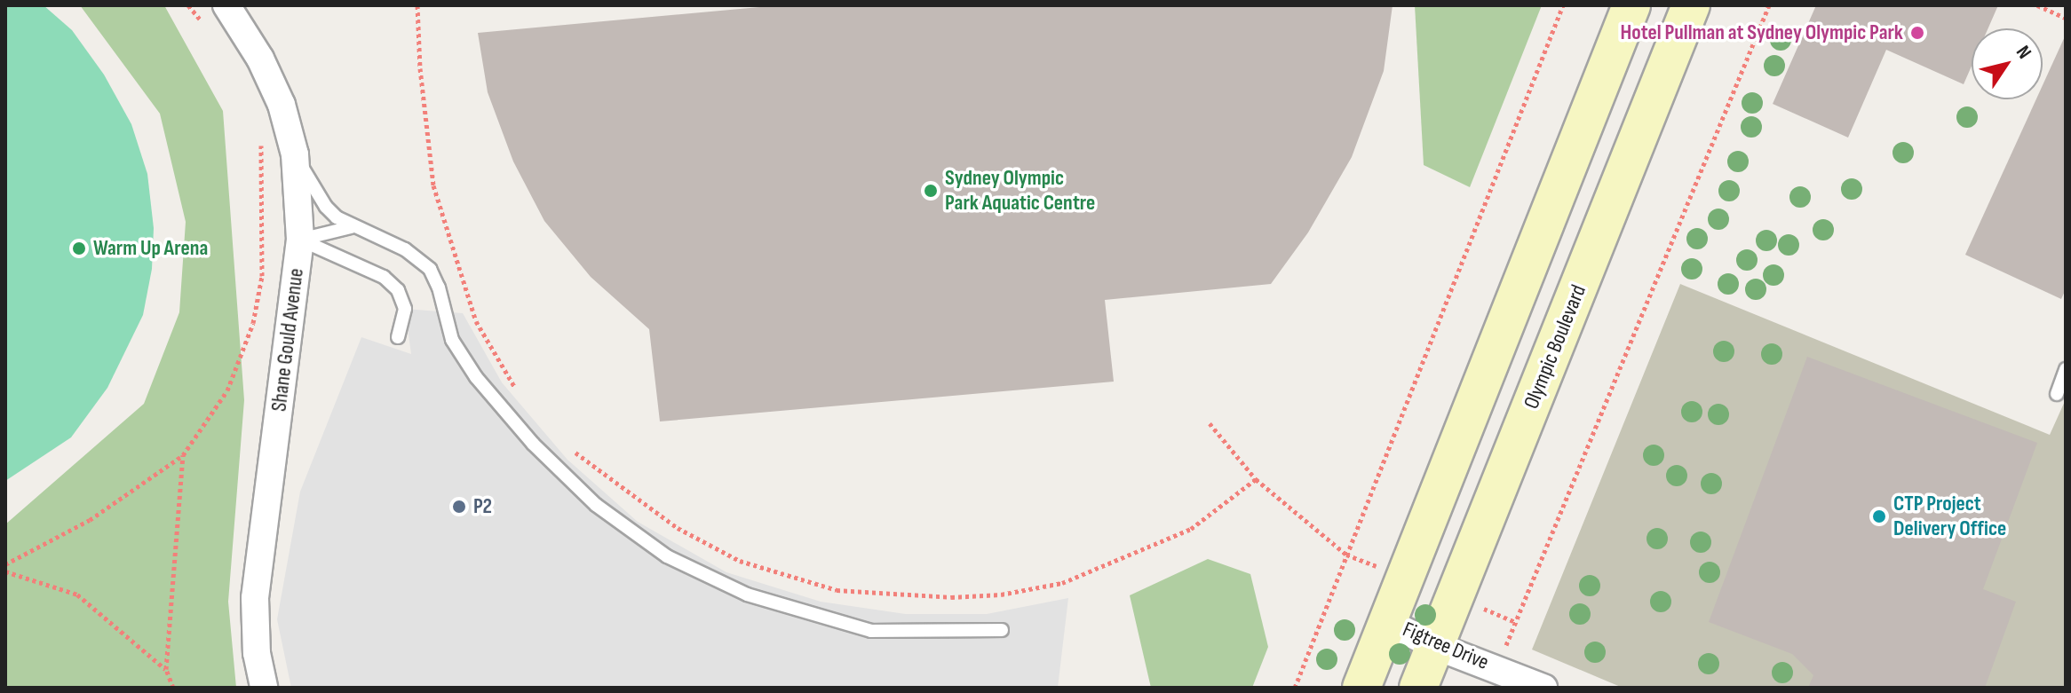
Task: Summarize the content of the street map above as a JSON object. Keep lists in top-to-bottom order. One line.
{"streets":{"street":["Shane Gould Avenue","Olympic Boulevard","Figtree Drive"]},"crossings":[["Olympic Boulevard","Figtree Drive"]],"places":["Hotel Pullman at Sydney Olympic Park","Sydney Olympic Park Aquatic Centre","Warm Up Arena","P2","CTP Project Delivery Office"],"north":"top right"}
